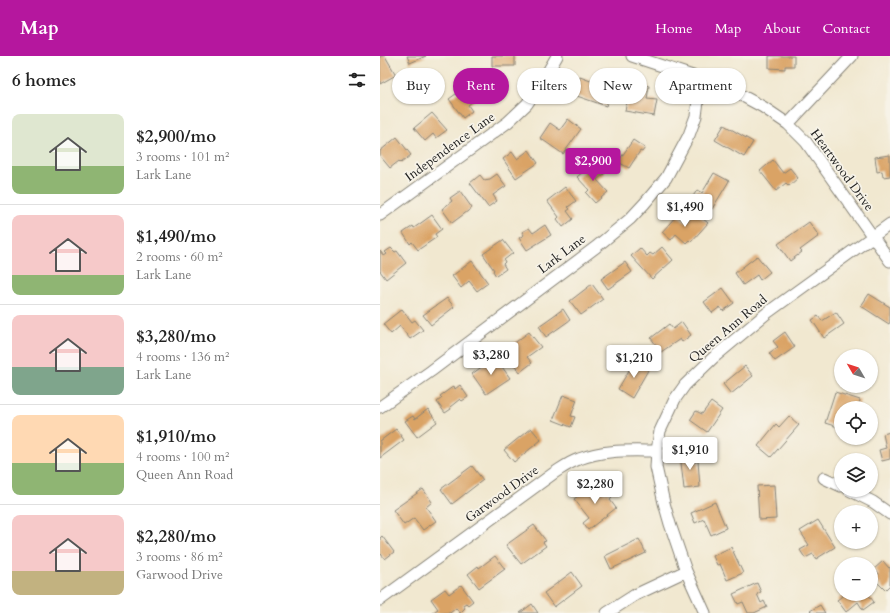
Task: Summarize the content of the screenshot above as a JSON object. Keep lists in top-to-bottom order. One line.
{"streets":{"street":["Independence Lane","Heartwood Drive","Lark Lane","Queen Ann Road","Garwood Drive"]},"crossings":[["Heartwood Drive","Queen Ann Road"],["Queen Ann Road","Garwood Drive"]],"north":"top left","page":{"header":"Map","nav":["Home","Map","About","Contact"],"heading":"6 homes","chip":["Buy","Rent","Filters","New","Apartment"],"list":[{"name":"$2,900/mo","note":"3 rooms · 101 m² · Lark Lane"},{"name":"$1,490/mo","note":"2 rooms · 60 m² · Lark Lane"},{"name":"$3,280/mo","note":"4 rooms · 136 m² · Lark Lane"},{"name":"$1,910/mo","note":"4 rooms · 100 m² · Queen Ann Road"},{"name":"$2,280/mo","note":"3 rooms · 86 m² · Garwood Drive"}],"price":["$2,900","$1,490","$3,280","$1,210","$1,910","$2,280"],"map_buttons":["+","−"]}}
